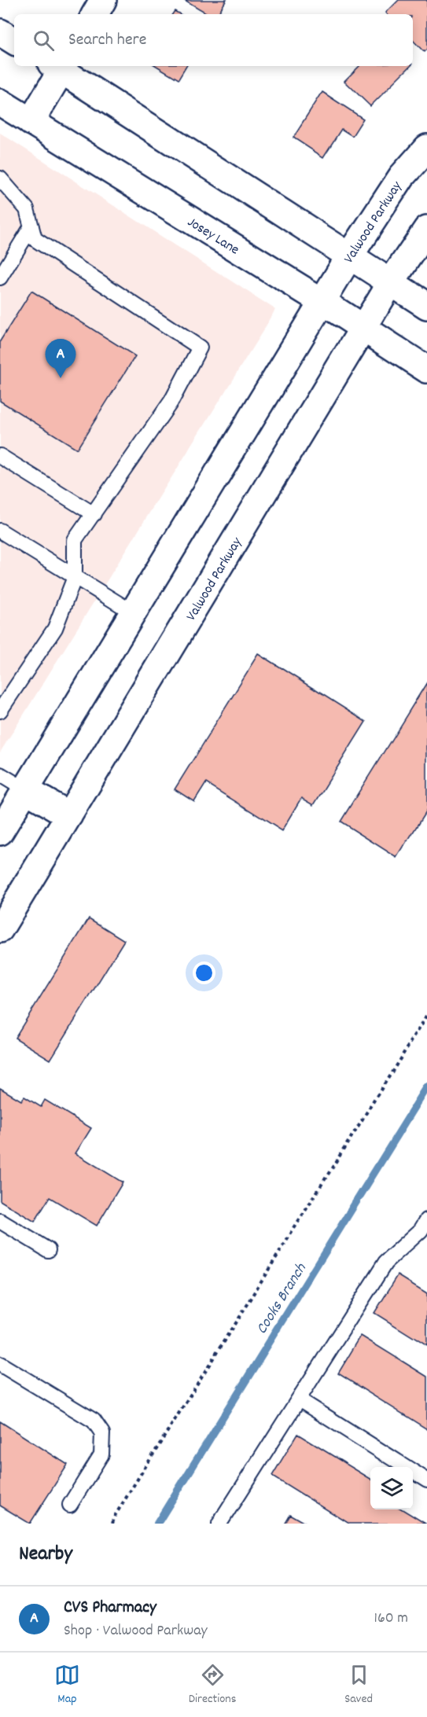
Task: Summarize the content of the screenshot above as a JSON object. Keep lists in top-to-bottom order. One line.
{"streets":{"main road":["Valwood Parkway","Josey Lane"]},"crossings":[["Valwood Parkway","Josey Lane"]],"water":["Cooks Branch"],"page":{"search":"Search here","pins":"A","heading":"Nearby","list":[{"mark":"A","name":"CVS Pharmacy","note":"Shop · Valwood Parkway","value":"160 m"}],"nav":["Map","Directions","Saved"]}}
